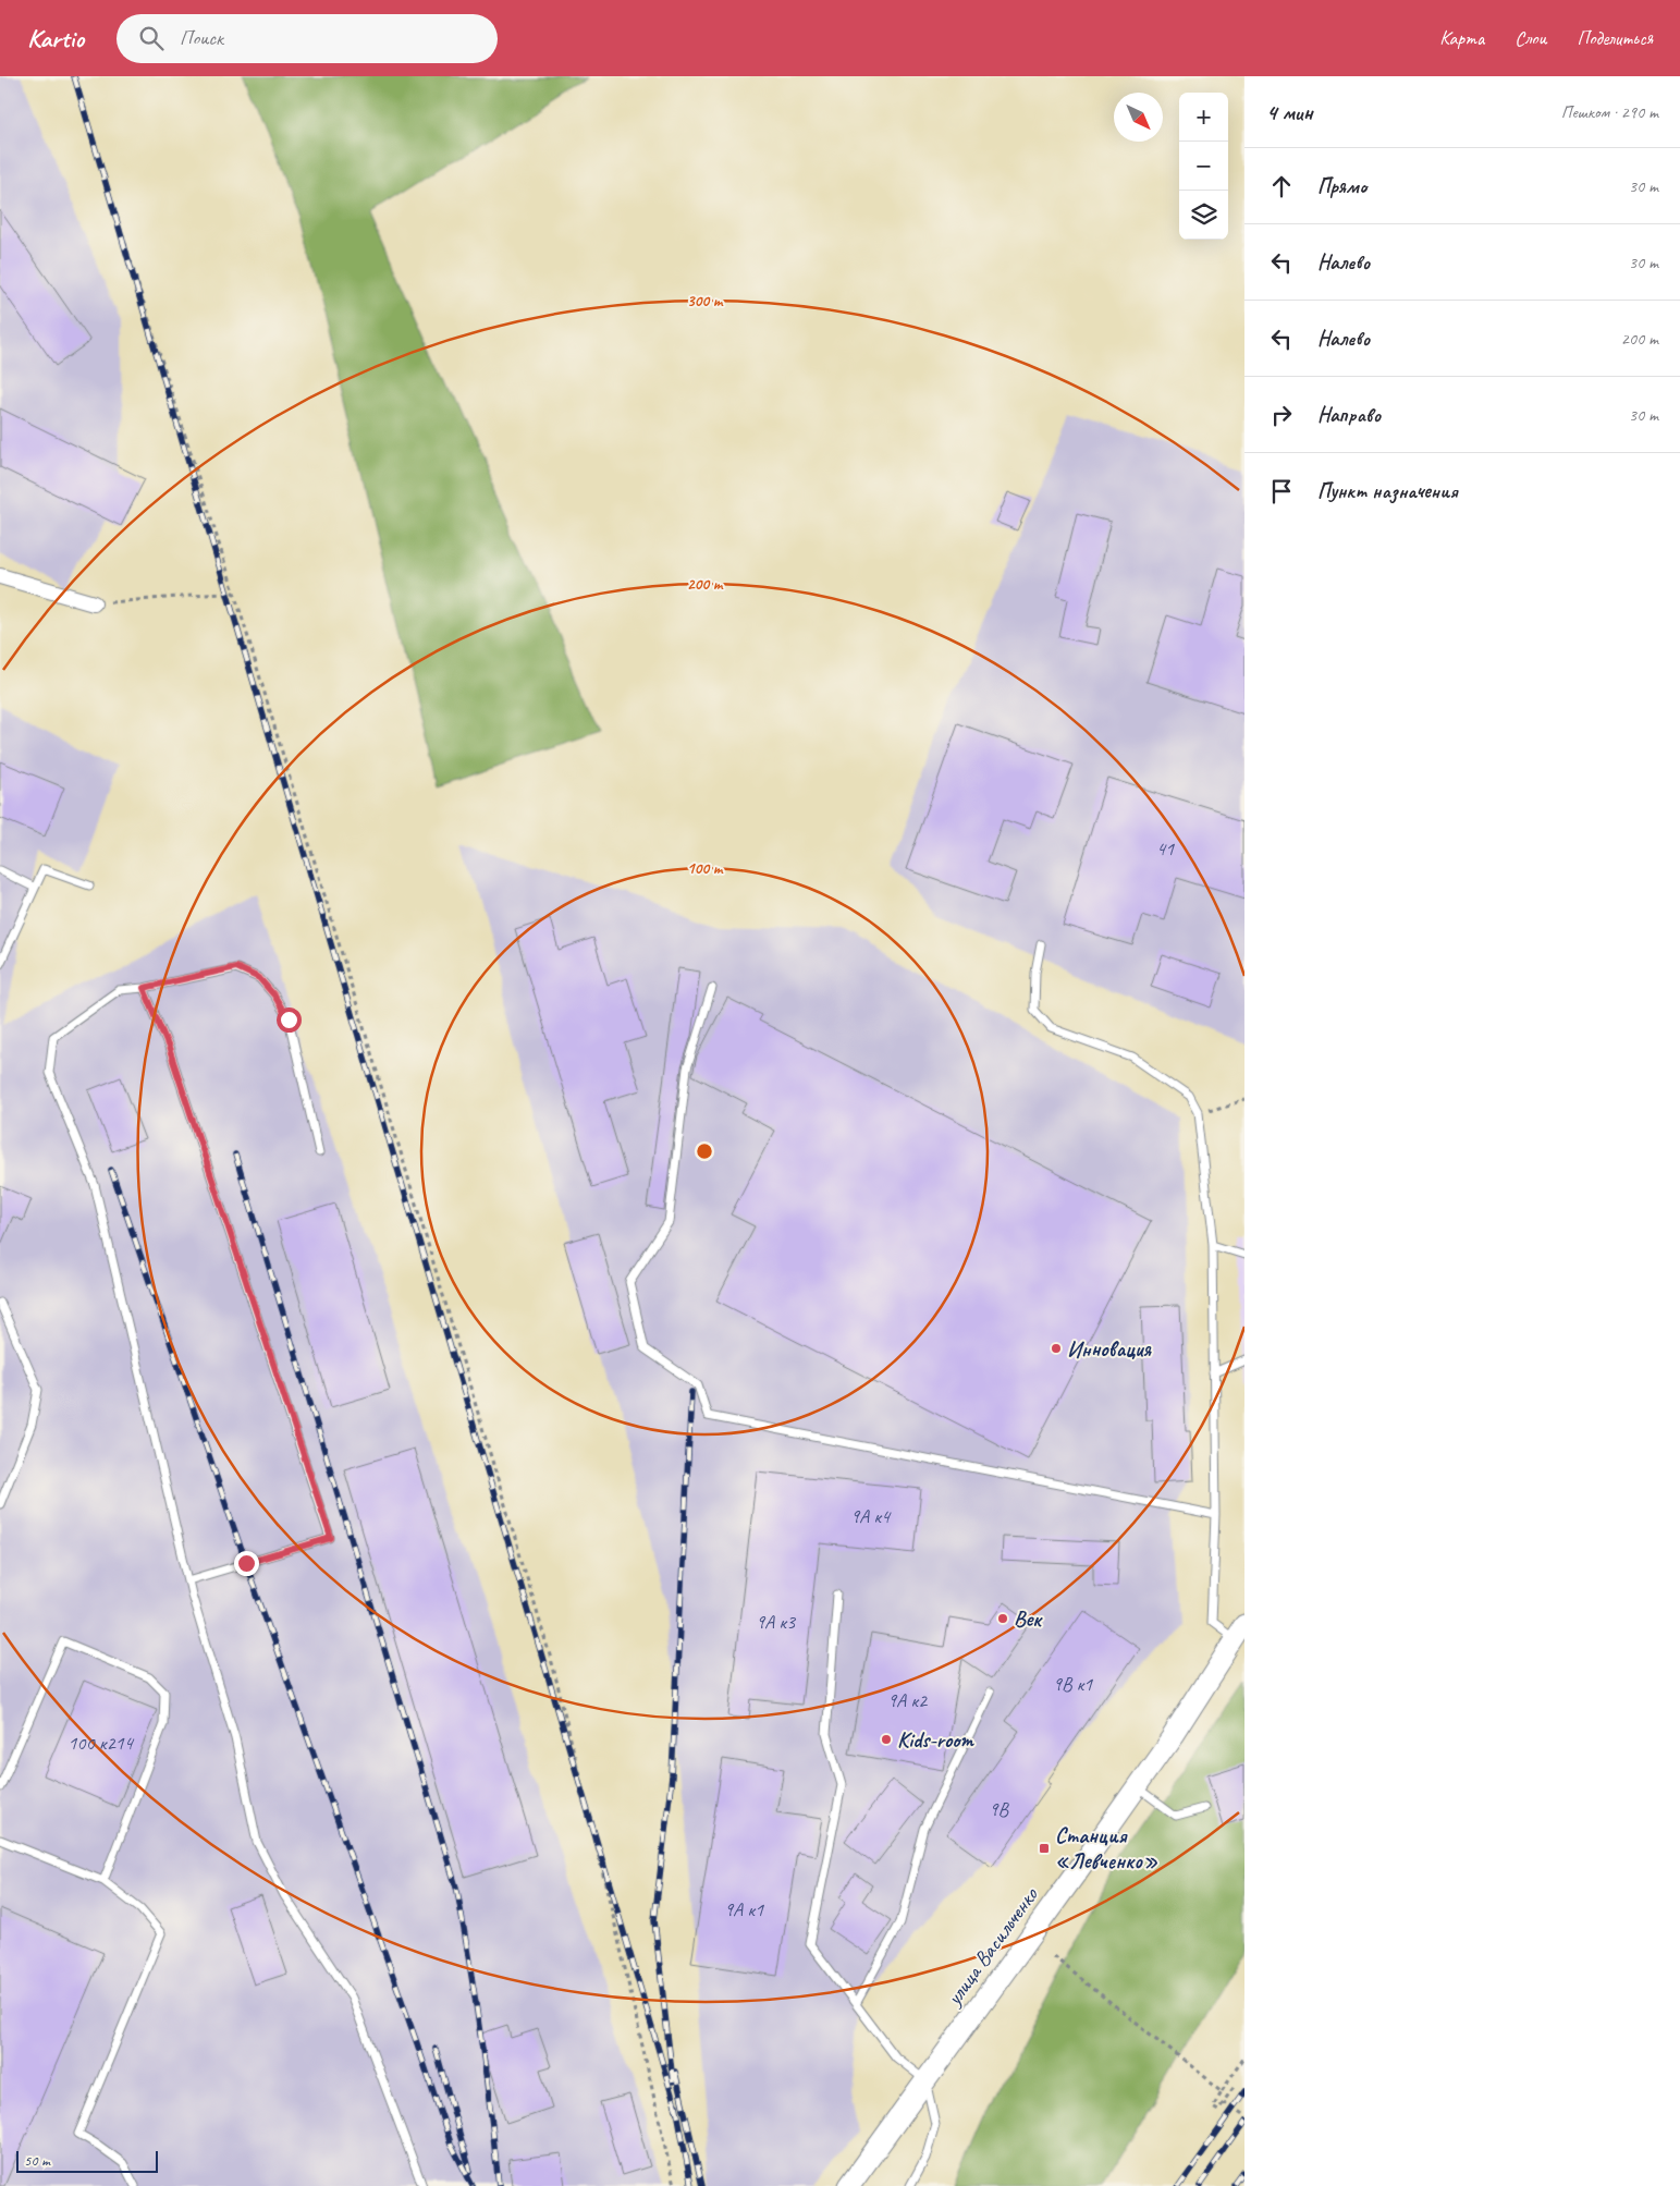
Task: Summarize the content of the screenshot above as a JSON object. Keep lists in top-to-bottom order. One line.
{"streets":{"main road":["улица Васильченко"]},"places":{"other":["Инновация","Век","Kids-room"],"transit":["Станция «Левченко»"]},"house_numbers":["41","9А к4","9А к3","9В к1","9А к2","100 к214","9В","9А к1"],"scale_bar":"50 m","north":"bottom right","page":{"header":"Kartio","search":"Поиск","nav":["Карта","Слои","Поделиться"],"heading":["4 мин","Пешком · 290 m"],"map_buttons":["+","−"],"list":[["Прямо","30 m"],["Налево","30 m"],["Налево","200 m"],["Направо","30 m"],"Пункт назначения"],"scale":"50 m"},"rings":["300 m","200 m","100 m"]}
